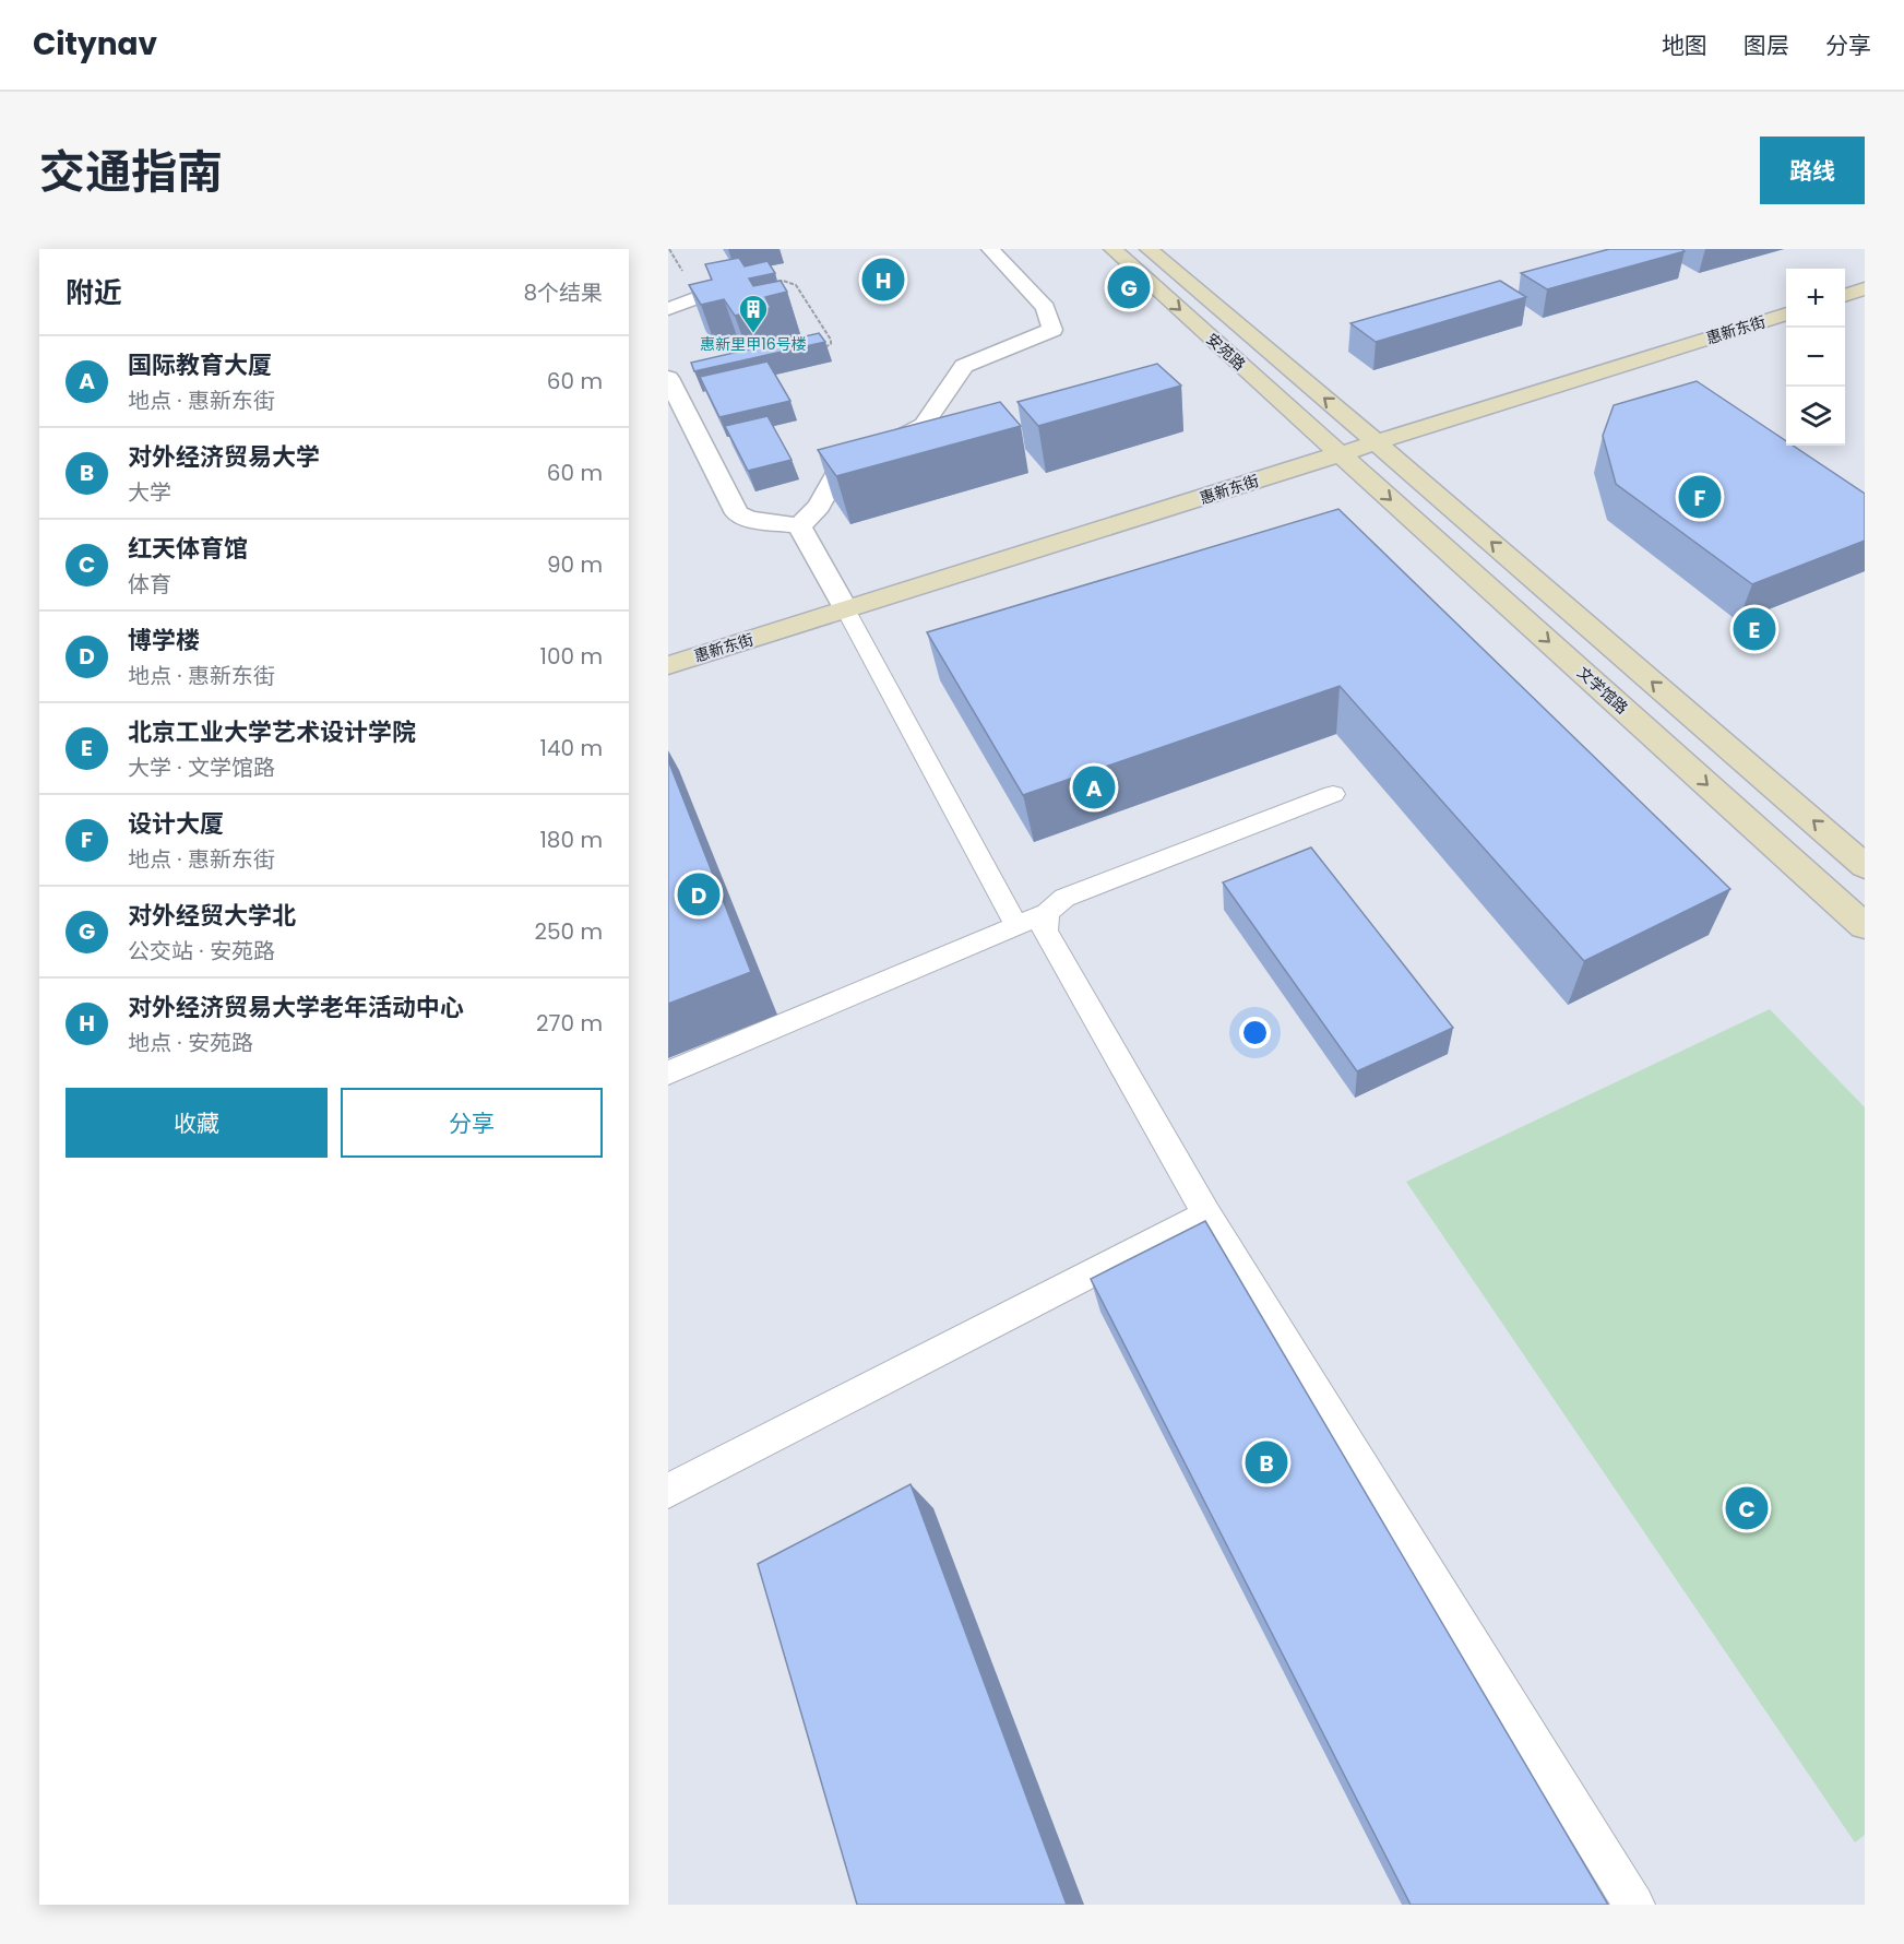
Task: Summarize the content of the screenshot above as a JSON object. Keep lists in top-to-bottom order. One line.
{"streets":{"main road":["惠新东街","安苑路","文学馆路"]},"crossings":[["惠新东街","安苑路"],["惠新东街","文学馆路"],["安苑路","文学馆路"]],"places":{"building":["惠新里甲16号楼"]},"page":{"header":"Citynav","nav":["地图","图层","分享"],"title":"交通指南","buttons":["路线",["收藏","分享"]],"heading":["附近","8个结果"],"pins":["H","G","F","E","A","D","B","C"],"map_buttons":["+","−"],"list":[{"mark":"A","name":"国际教育大厦","note":"地点 · 惠新东街","value":"60 m"},{"mark":"B","name":"对外经济贸易大学","note":"大学","value":"60 m"},{"mark":"C","name":"红天体育馆","note":"体育","value":"90 m"},{"mark":"D","name":"博学楼","note":"地点 · 惠新东街","value":"100 m"},{"mark":"E","name":"北京工业大学艺术设计学院","note":"大学 · 文学馆路","value":"140 m"},{"mark":"F","name":"设计大厦","note":"地点 · 惠新东街","value":"180 m"},{"mark":"G","name":"对外经贸大学北","note":"公交站 · 安苑路","value":"250 m"},{"mark":"H","name":"对外经济贸易大学老年活动中心","note":"地点 · 安苑路","value":"270 m"}]}}
